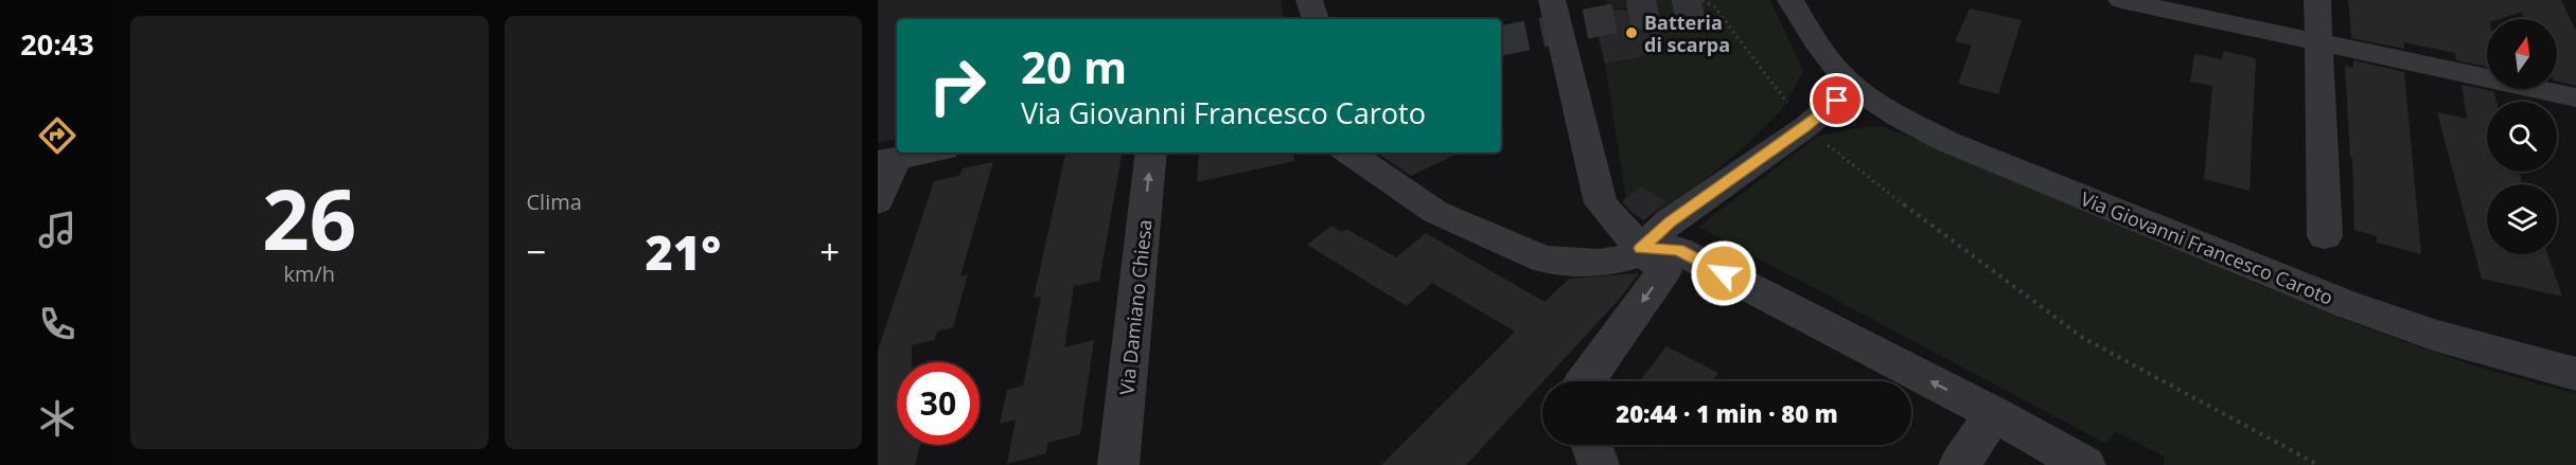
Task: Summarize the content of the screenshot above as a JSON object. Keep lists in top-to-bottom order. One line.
{"streets":{"street":["Via Giovanni Francesco Caroto","Via Damiano Chiesa"]},"one_way":["Via Damiano Chiesa"],"places":["Batteria di scarpa"],"north":"top","page":{"tabs":"20:43","tile":[["26","km/h"],"Clima"],"turn":["20 m","Via Giovanni Francesco Caroto"],"heat":["−","21°","+"],"limit":"30","trip":"20:44 · 1 min · 80 m"}}
